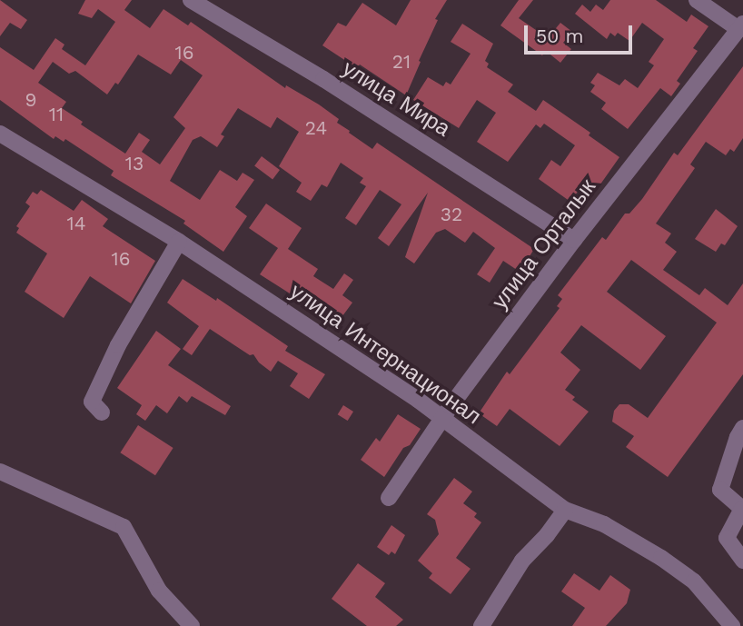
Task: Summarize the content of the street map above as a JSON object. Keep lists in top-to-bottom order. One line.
{"streets":{"street":["улица Мира","улица Орталык","улица Интернационал"]},"crossings":[["улица Мира","улица Орталык"],["улица Орталык","улица Интернационал"]],"house_numbers":["16","21","9","11","24","13","32","14","16"],"scale_bar":"50 m"}
